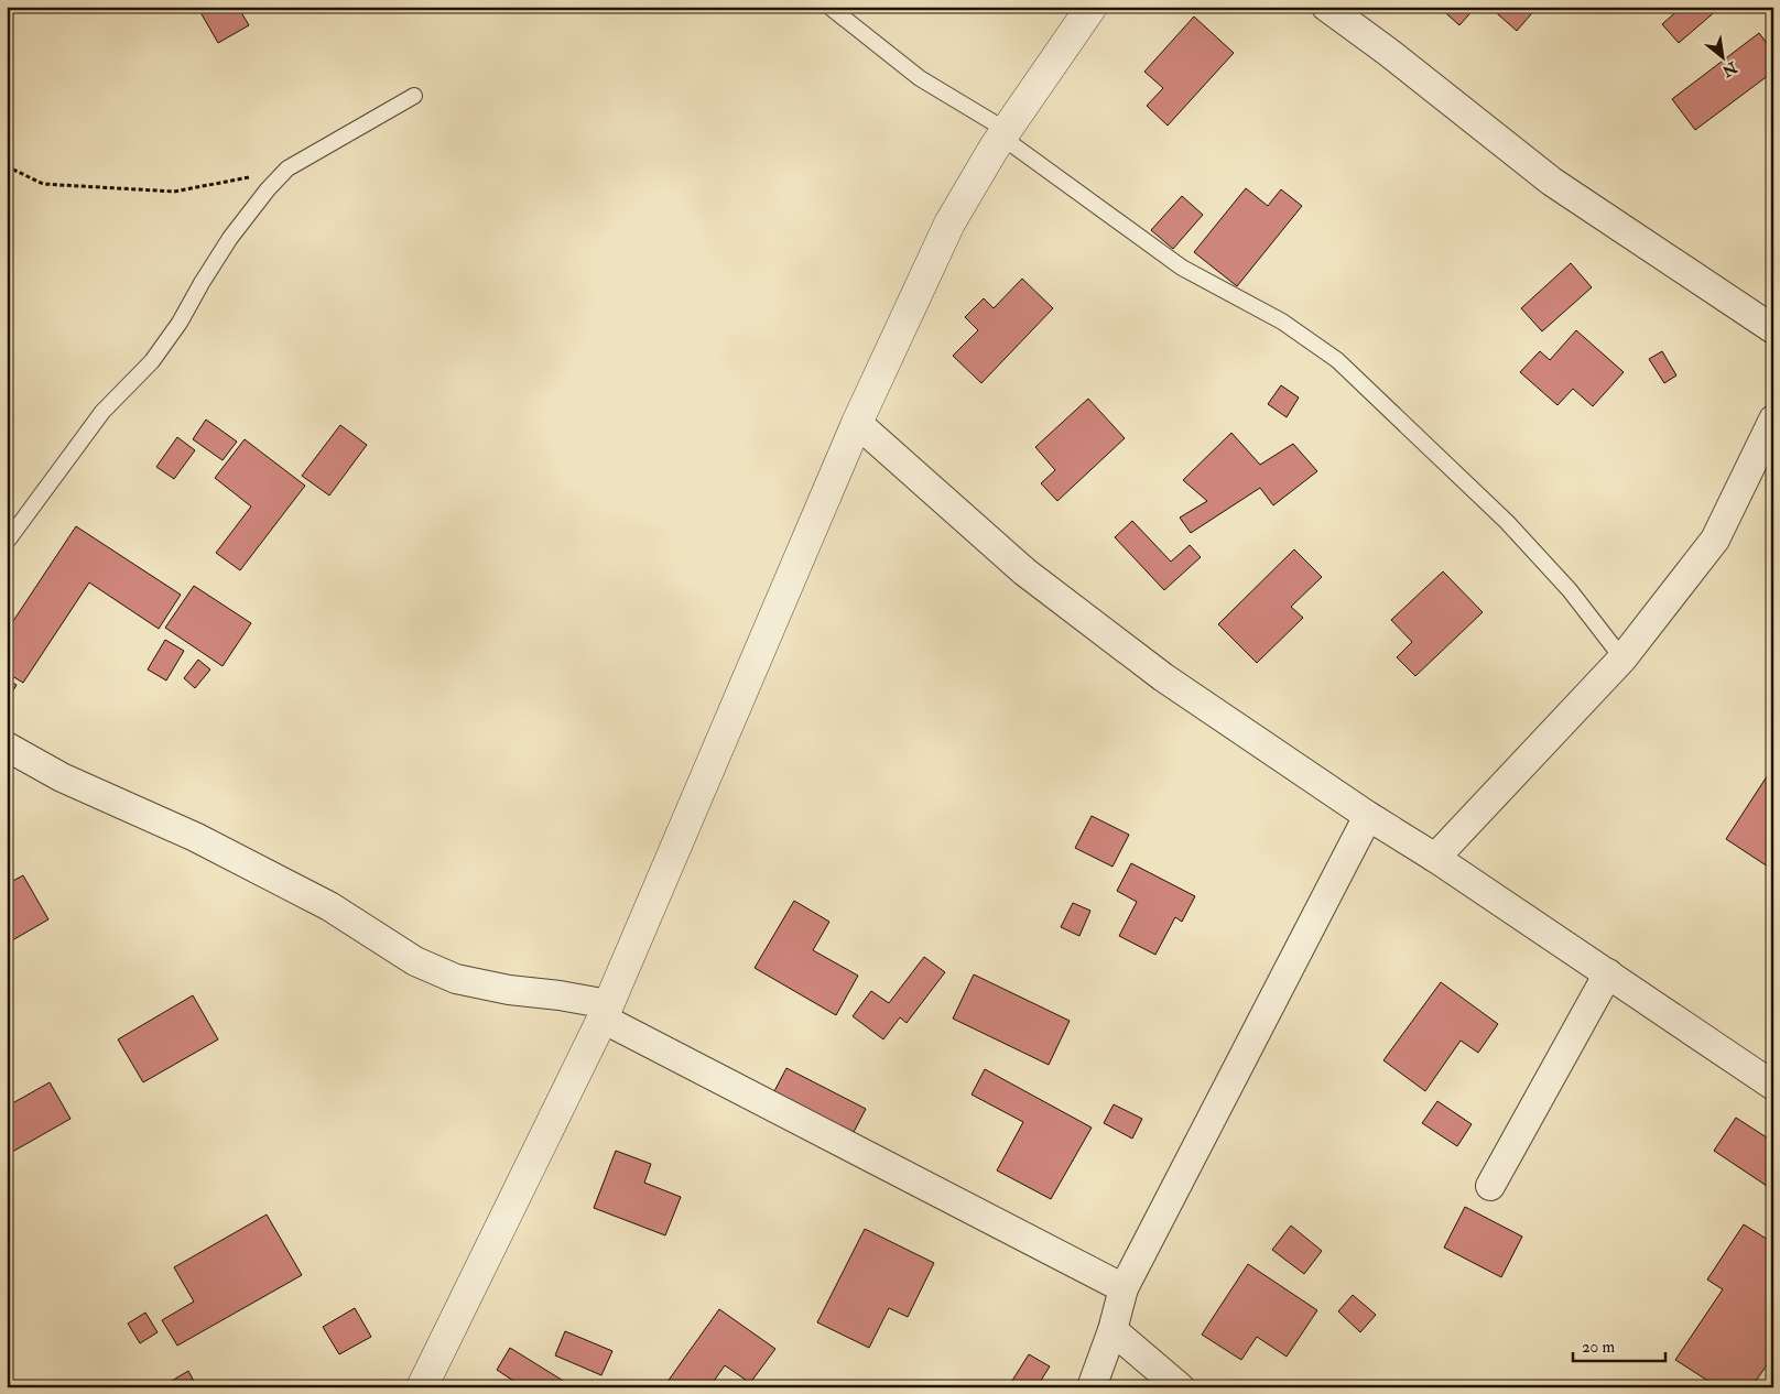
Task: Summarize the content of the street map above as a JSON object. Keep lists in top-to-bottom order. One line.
{"scale_bar":"20 m","north":"bottom right"}
